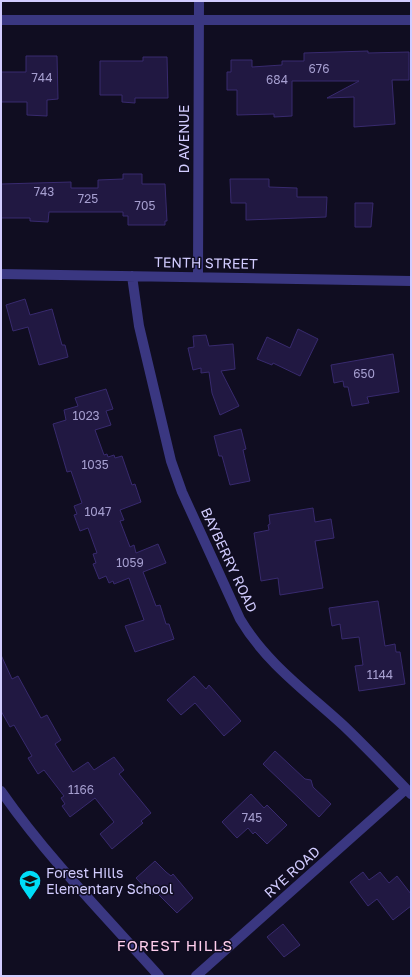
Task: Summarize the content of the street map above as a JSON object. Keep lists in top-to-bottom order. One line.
{"streets":{"street":["D AVENUE","TENTH STREET","BAYBERRY ROAD","RYE ROAD"]},"crossings":[["D AVENUE","TENTH STREET"],["TENTH STREET","BAYBERRY ROAD"],["BAYBERRY ROAD","RYE ROAD"]],"districts":["FOREST HILLS"],"places":{"school or university":["Forest Hills Elementary School"]},"house_numbers":["676","744","684","743","725","705","650","1023","1035","1047","1059","1144","1166","745"]}
